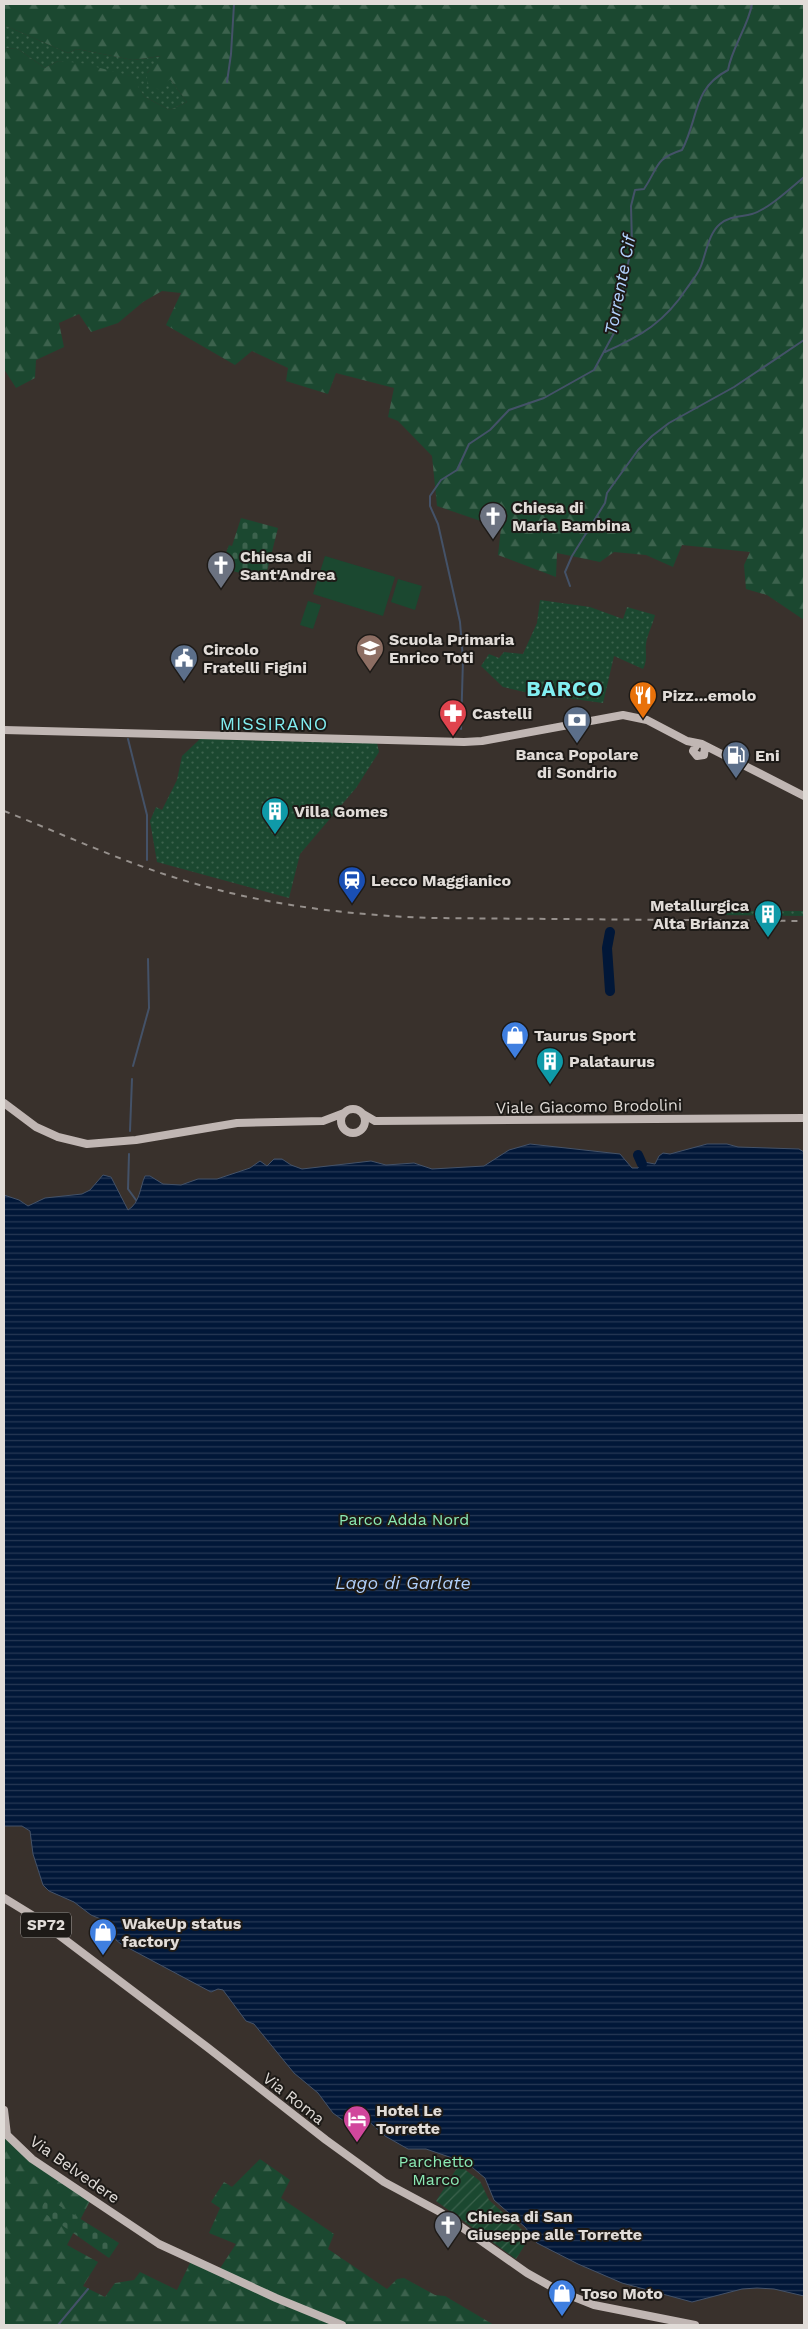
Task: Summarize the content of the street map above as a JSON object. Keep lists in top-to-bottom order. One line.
{"streets":{"main road":["Viale Giacomo Brodolini","SP72","Via Roma","Via Belvedere"]},"districts":["BARCO","MISSIRANO"],"water":["Torrente Cif","Lago di Garlate"],"parks":["Parco Adda Nord","Parchetto Marco"],"places":{"church":["Chiesa di Maria Bambina","Chiesa di Sant'Andrea","Chiesa di San Giuseppe alle Torrette"],"school or university":["Scuola Primaria Enrico Toti"],"public building":["Circolo Fratelli Figini"],"restaurant":["Pizz...emolo"],"pharmacy":["Castelli"],"bank":["Banca Popolare di Sondrio"],"fuel station":["Eni"],"building":["Villa Gomes","Metallurgica Alta Brianza","Palataurus"],"station":["Lecco Maggianico"],"shop":["Taurus Sport","WakeUp status factory","Toso Moto"],"hotel":["Hotel Le Torrette"]}}
